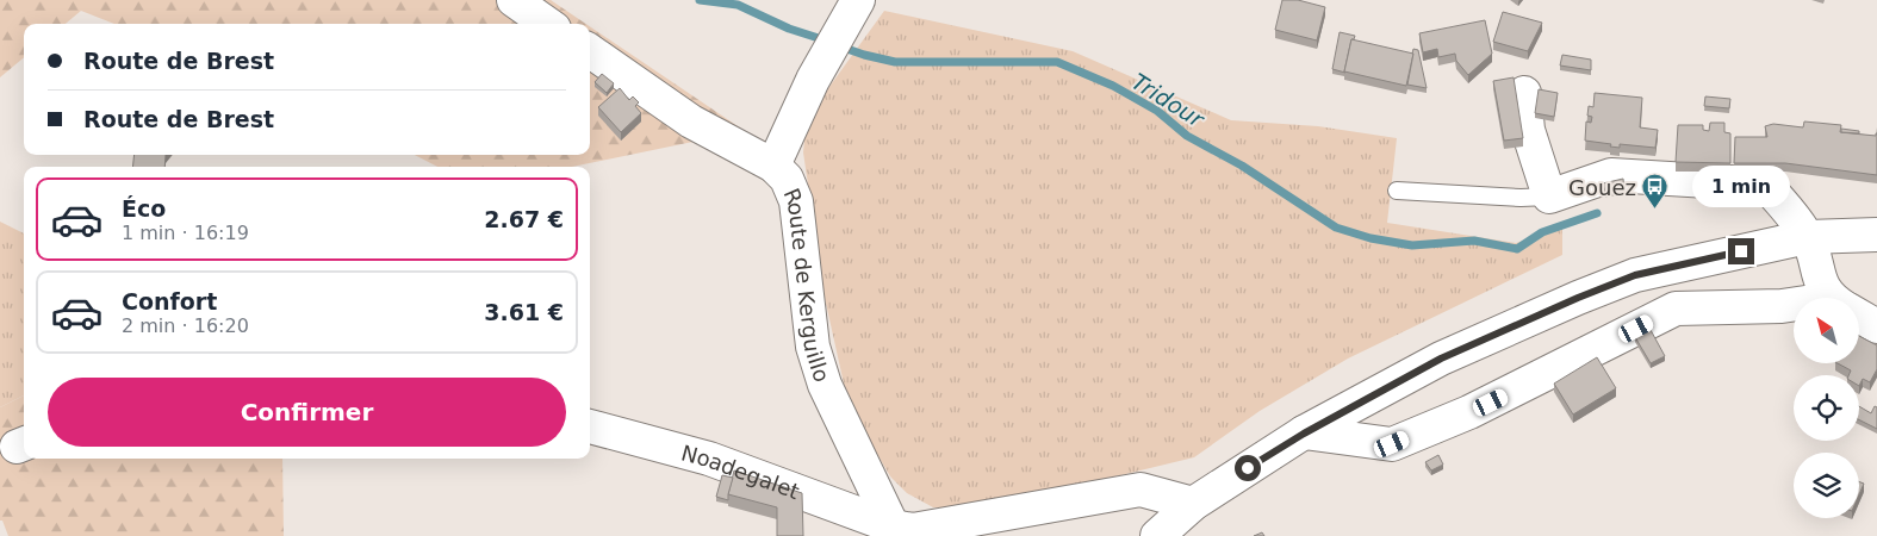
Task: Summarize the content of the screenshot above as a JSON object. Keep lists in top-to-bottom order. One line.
{"streets":{"street":["Route de Kerguillo","Noadegalet"]},"crossings":[["Route de Kerguillo","Noadegalet"]],"water":["Tridour"],"places":{"bus stop":["Gouez"]},"north":"top left","page":{"banner":["Route de Brest","Route de Brest"],"bubble":"1 min","list":[{"name":"Éco","note":"1 min · 16:19","value":"2.67 €"},{"name":"Confort","note":"2 min · 16:20","value":"3.61 €"}],"buttons":"Confirmer"}}
